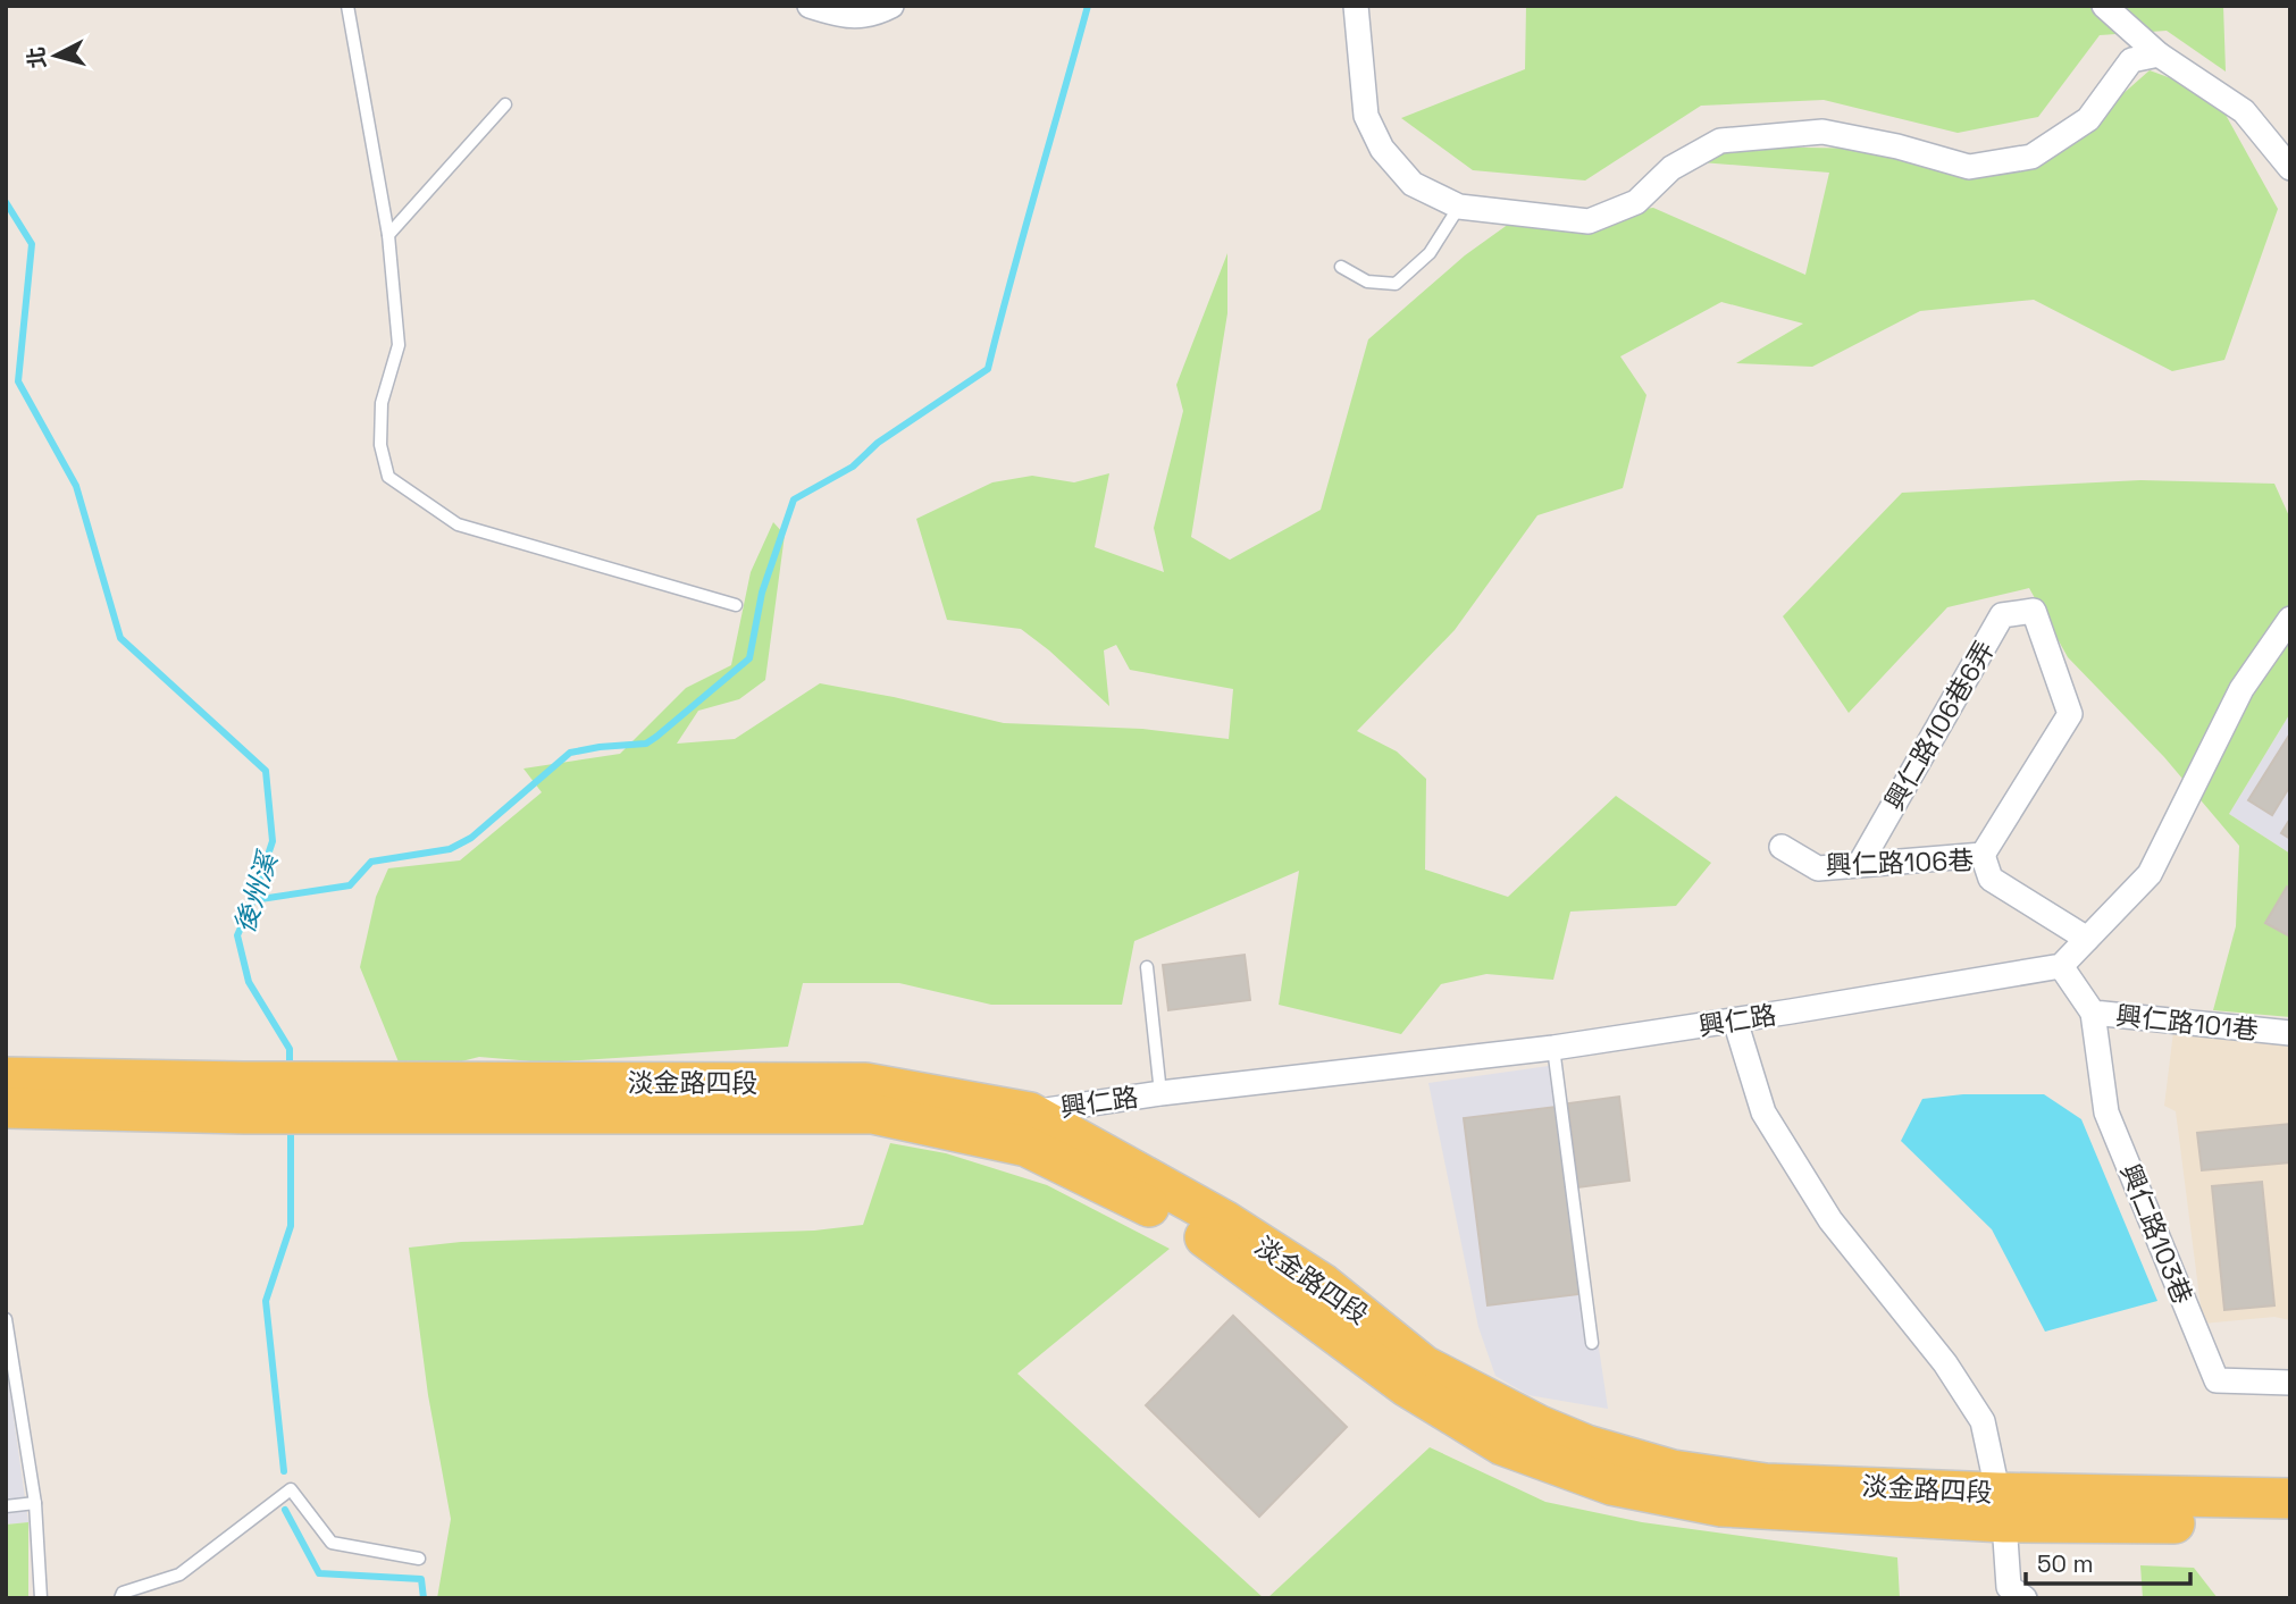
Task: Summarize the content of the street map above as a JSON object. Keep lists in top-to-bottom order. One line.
{"streets":{"main road":["淡金路四段"],"street":["興仁路106巷6弄","興仁路106巷","興仁路","興仁路101巷","興仁路103巷"]},"crossings":[["興仁路106巷6弄","興仁路106巷"],["興仁路","興仁路101巷"],["興仁路","淡金路四段"],["興仁路101巷","興仁路103巷"]],"water":["後州溪"],"scale_bar":"50 m","north":"left"}
